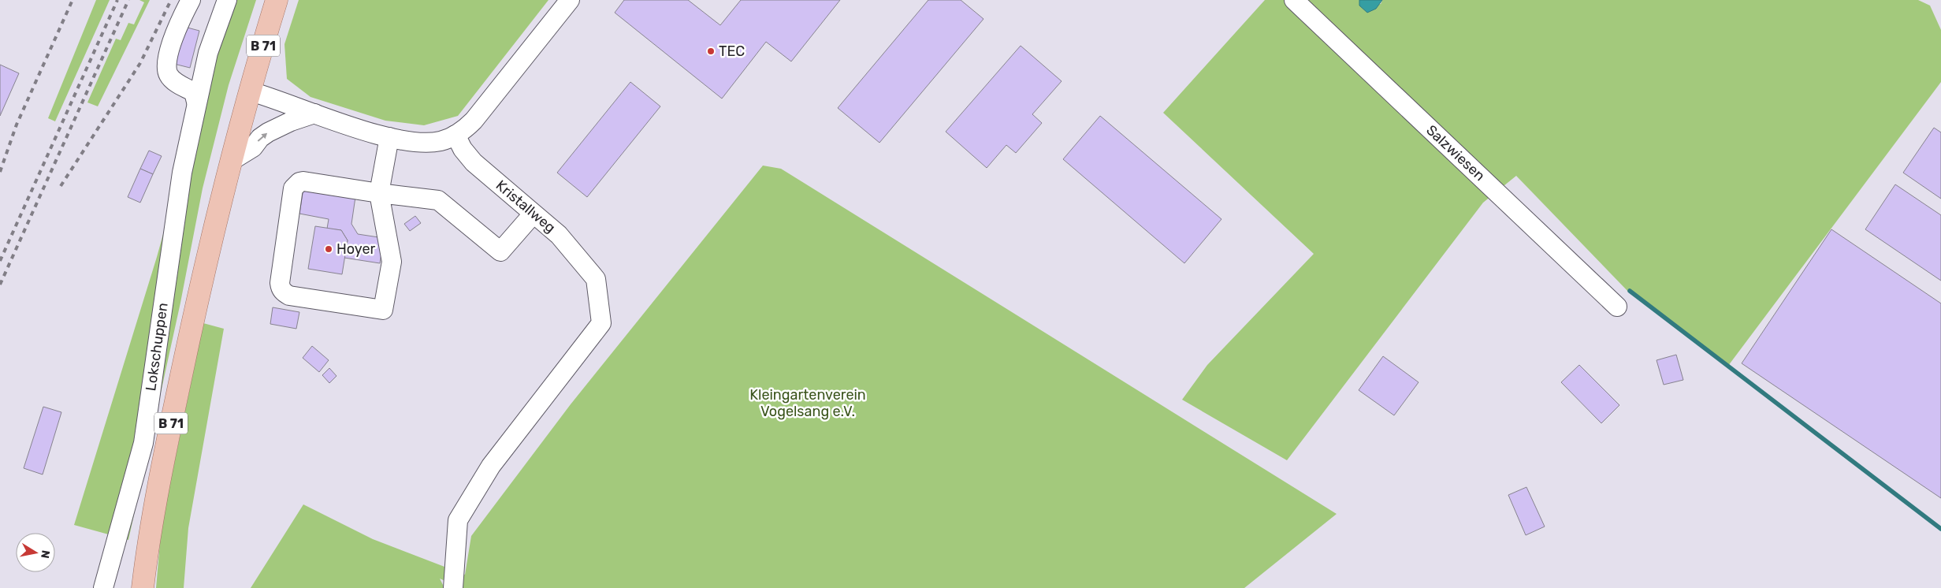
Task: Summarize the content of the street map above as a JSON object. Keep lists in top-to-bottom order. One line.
{"streets":{"main road":["B 71"],"street":["Salzwiesen","Kristallweg","Lokschuppen"]},"parks":["Kleingartenverein Vogelsang e.V."],"places":["TEC","Hoyer"],"north":"right"}
